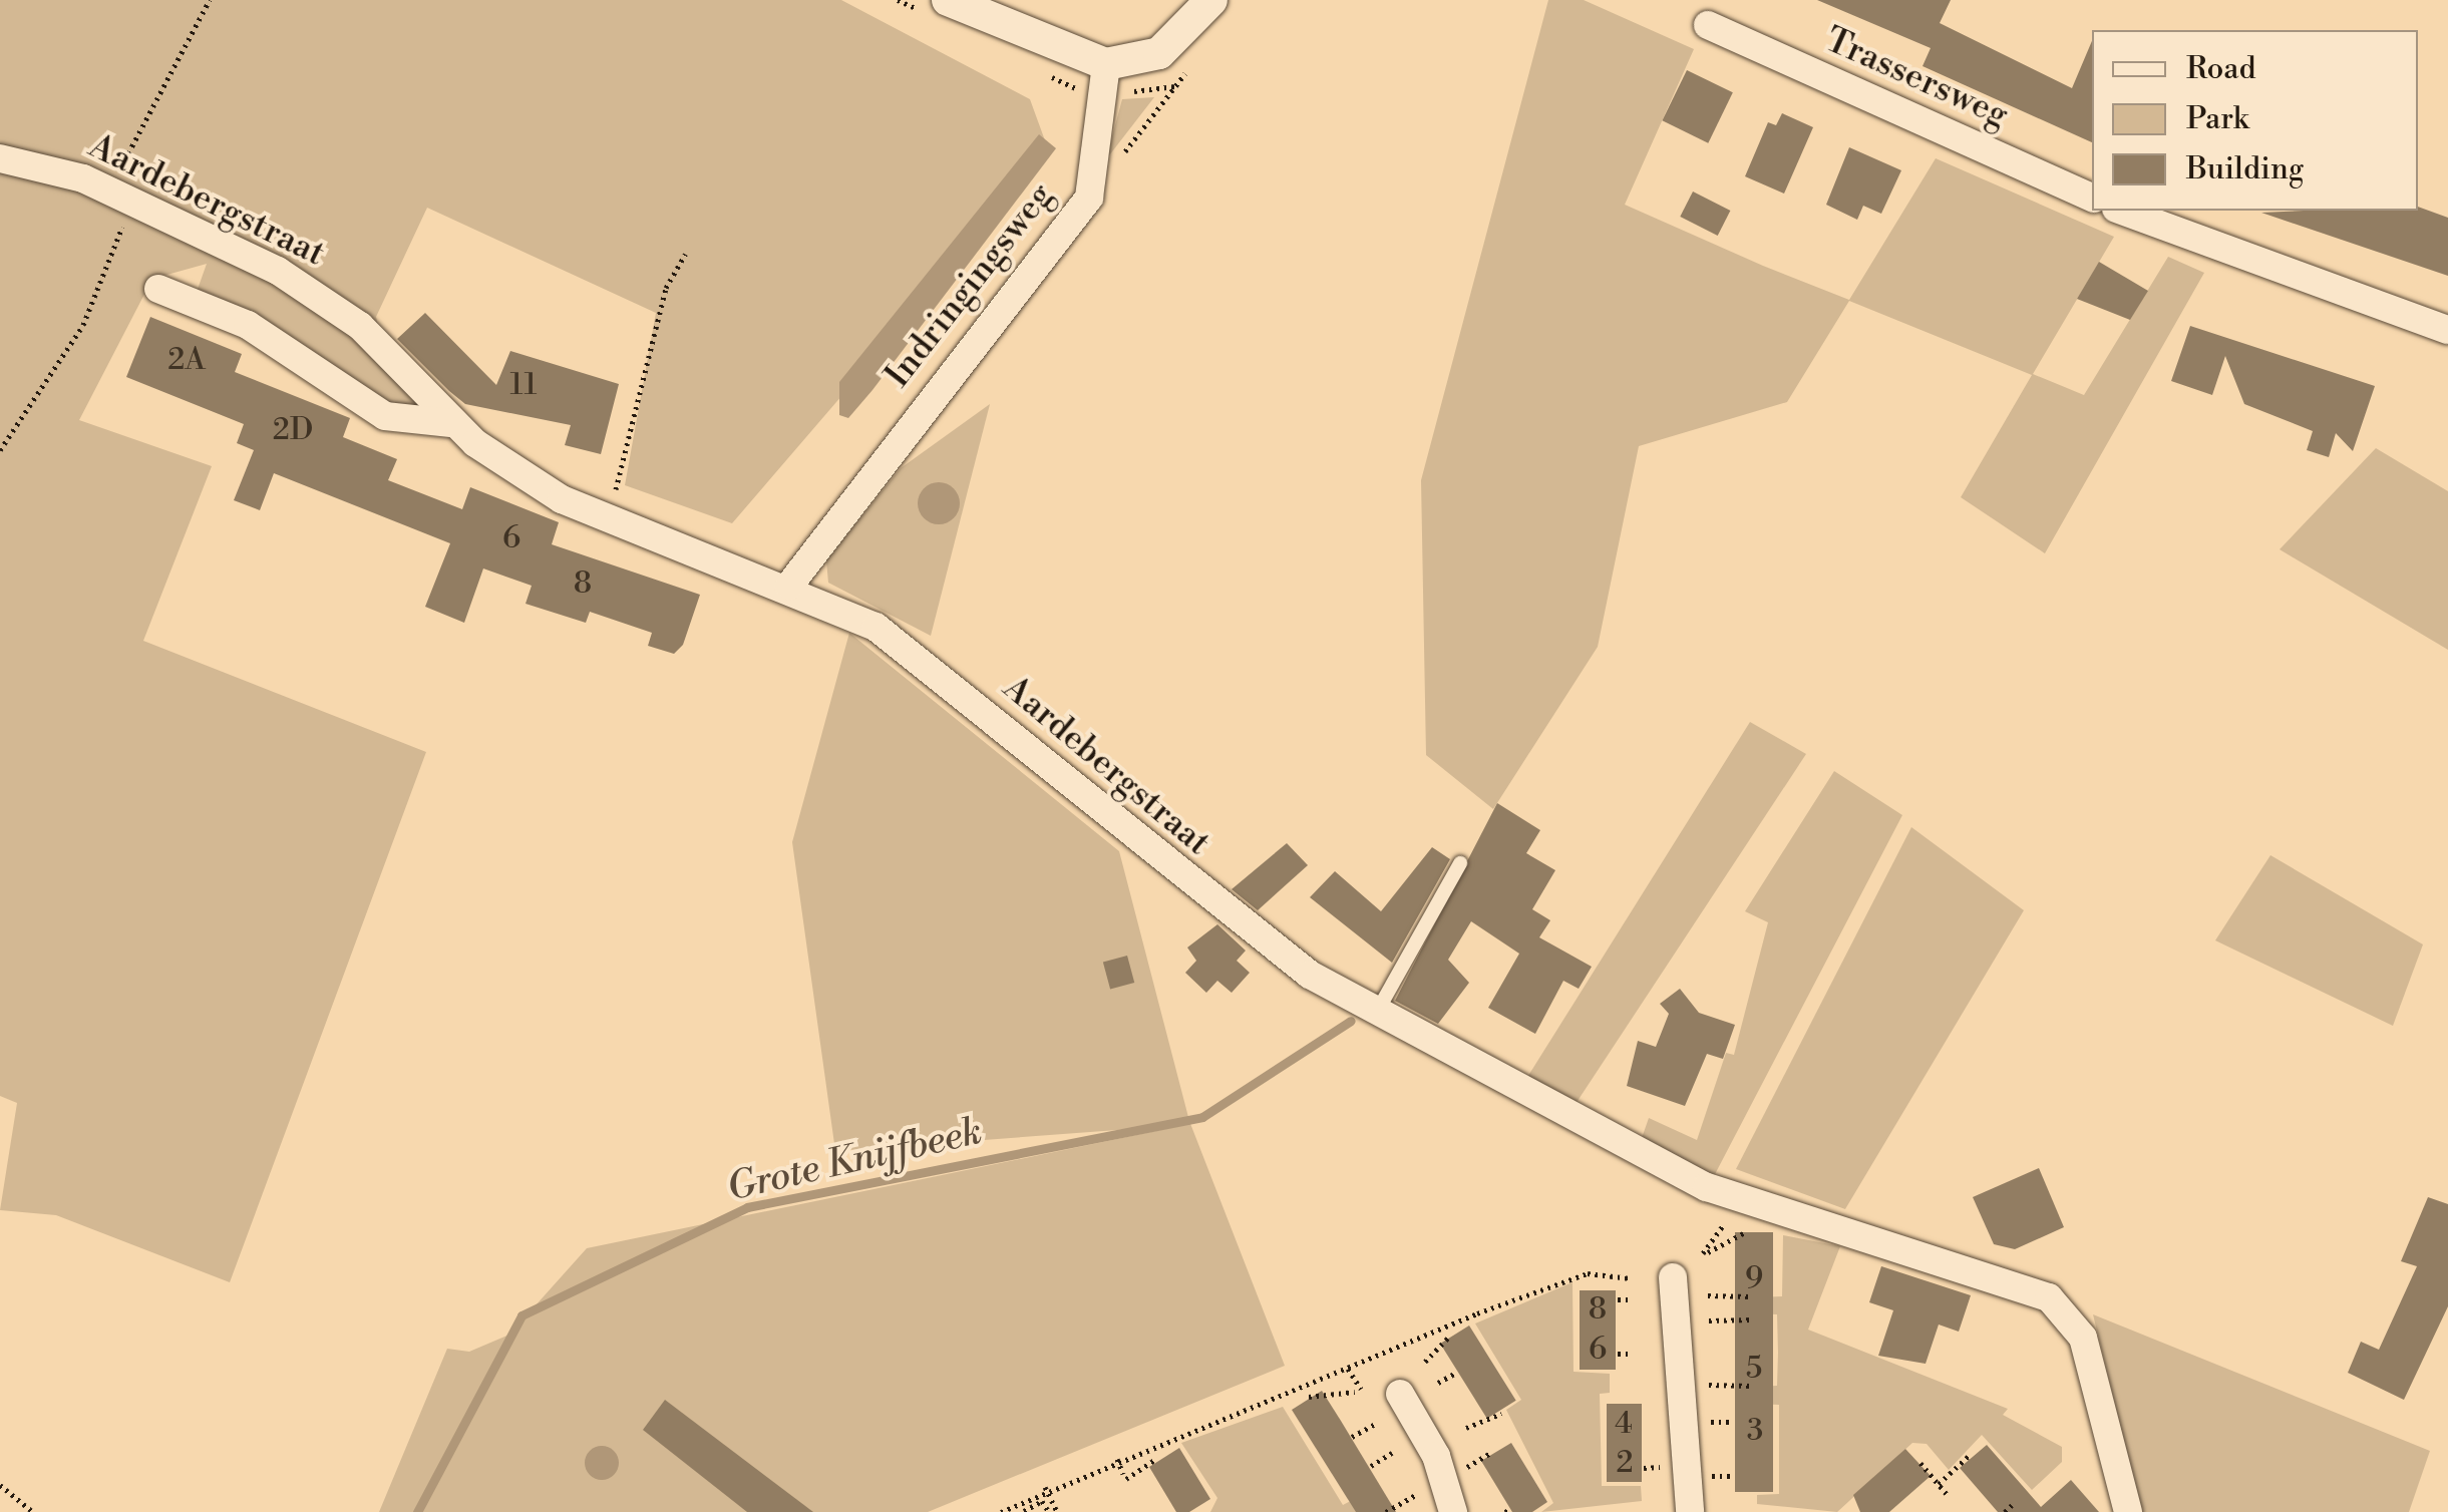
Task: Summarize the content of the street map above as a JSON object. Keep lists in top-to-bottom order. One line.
{"streets":{"street":["Trassersweg","Aardebergstraat","Indringingsweg"]},"crossings":[["Aardebergstraat","Indringingsweg"]],"water":["Grote Knijfbeek"],"house_numbers":["2A","11","2D","6","8","9","8","6","5","4","3","2"],"legend":["Road","Park","Building"]}
